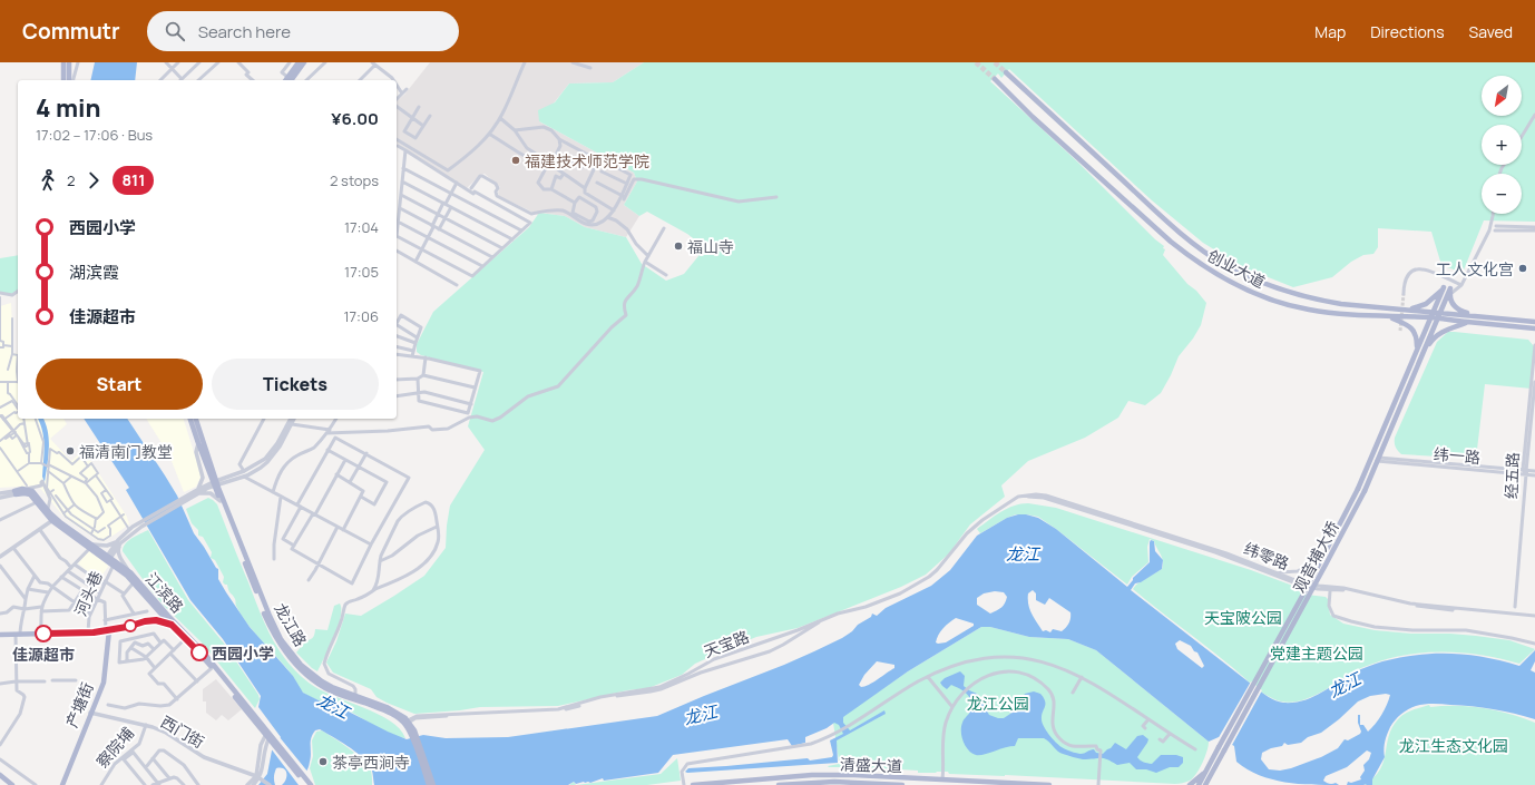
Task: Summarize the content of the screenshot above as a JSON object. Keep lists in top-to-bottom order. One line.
{"streets":{"main road":["创业大道","观音埔大桥","江滨路","龙江路","产塘街","清盛大道"],"street":["纬一路","经五路","纬零路","河头巷","天宝路","西门街","察院埔"]},"crossings":[["创业大道","观音埔大桥"],["纬一路","经五路"],["纬一路","观音埔大桥"],["纬零路","天宝路"],["江滨路","河头巷"],["龙江路","天宝路"],["产塘街","西门街"],["西门街","察院埔"]],"water":["龙江"],"parks":["天宝陂公园","党建主题公园","龙江公园","龙江生态文化园"],"places":["福建技术师范学院","福山寺","工人文化宫","福清南门教堂","佳源超市","西园小学","茶亭西涧寺"],"lines":["bus line 811"],"north":"bottom left","page":{"header":"Commutr","search":"Search here","nav":["Map","Directions","Saved"],"map_buttons":["+","−"],"heading":["4 min","17:02 – 17:06 · Bus","¥6.00"],"legs":["2","811","2 stops"],"list":[{"name":"西园小学","value":"17:04"},{"name":"湖滨霞","value":"17:05"},{"name":"佳源超市","value":"17:06"}],"buttons":["Start","Tickets"]}}
